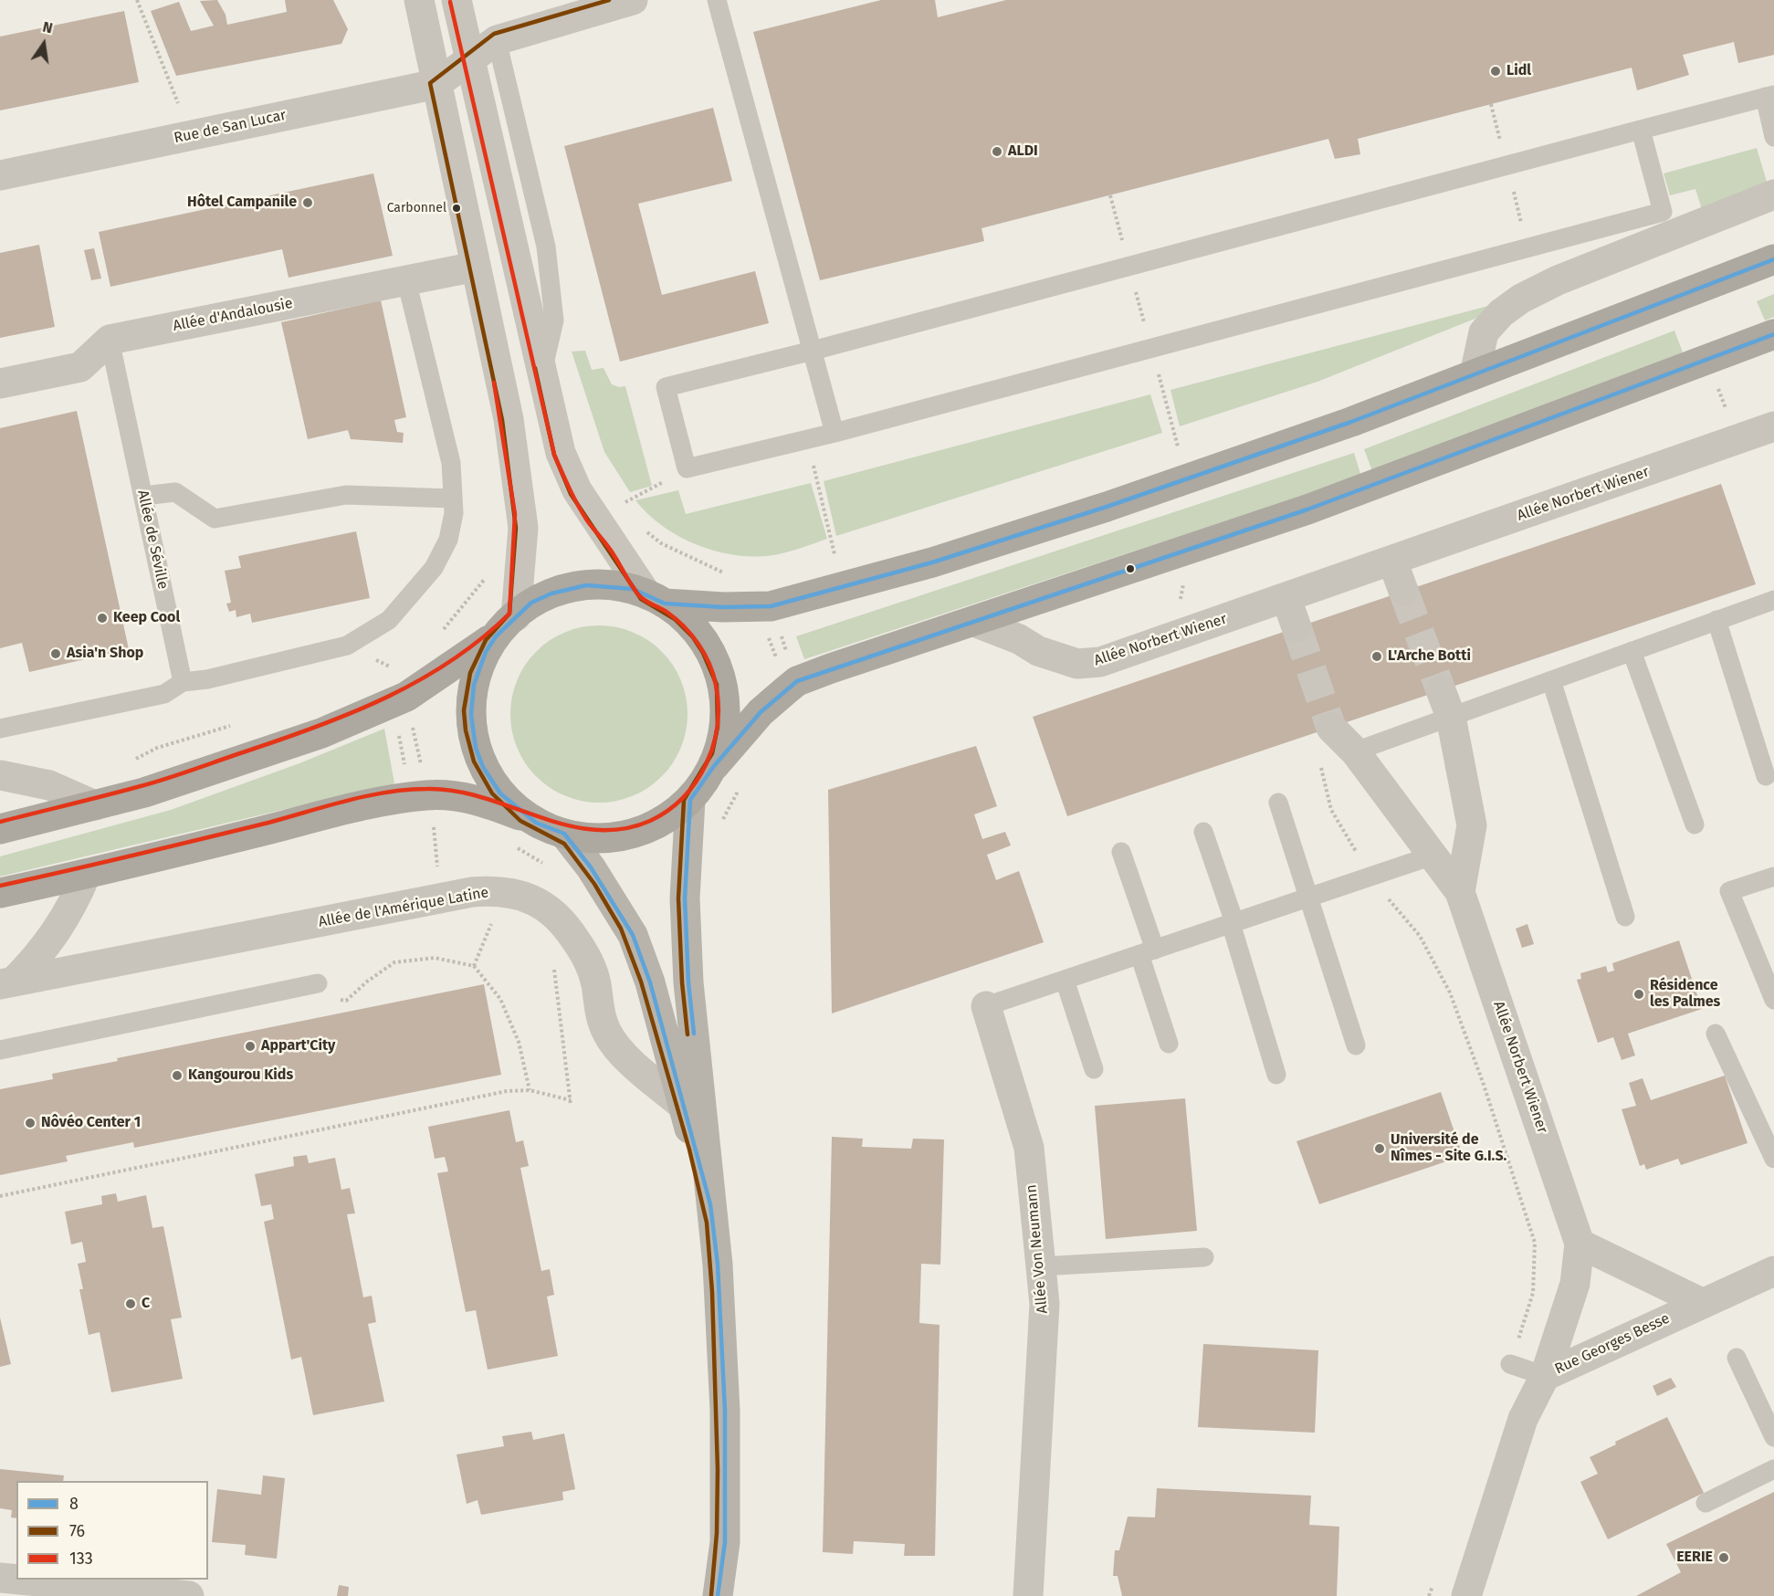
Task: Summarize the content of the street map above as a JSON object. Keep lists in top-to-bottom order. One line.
{"streets":{"street":["Rue de San Lucar","Allée d'Andalousie","Allée Norbert Wiener","Allée de l'Amérique Latine","Allée Von Neumann","Rue Georges Besse"],"lane":["Allée de Séville"]},"crossings":[["Allée d'Andalousie","Allée de Séville"],["Allée Norbert Wiener","Rue Georges Besse"]],"places":["Lidl","ALDI","Hôtel Campanile","Carbonnel","Keep Cool","Asia'n Shop","L'Arche Botti","Résidence les Palmes","Appart'City","Kangourou Kids","Nôvéo Center 1","Université de Nîmes - Site G.I.S.","C","EERIE"],"lines":["transit line 76","transit line 133","transit line 8"],"legend":["8","76","133"],"north":"top"}
